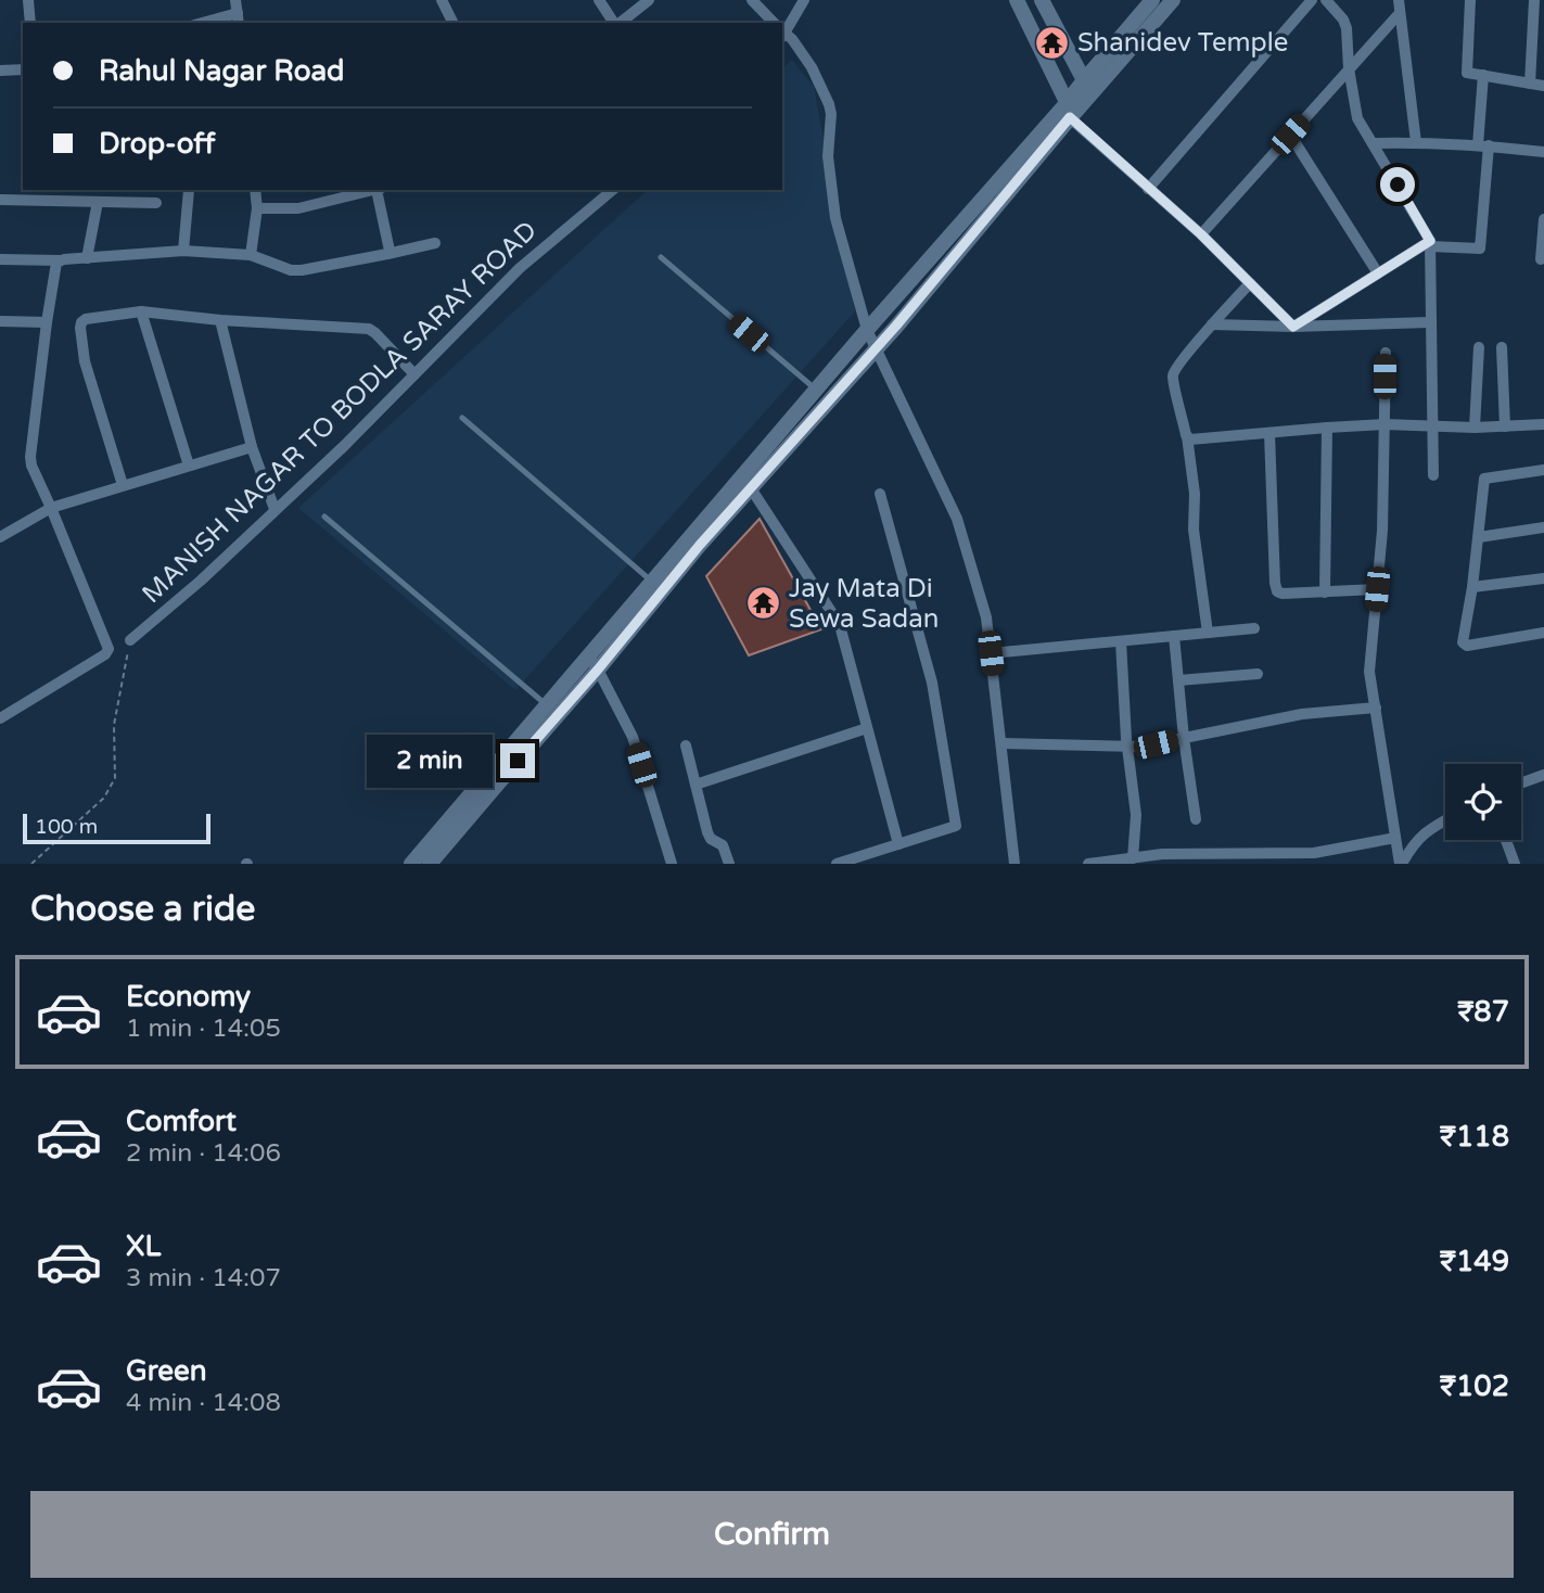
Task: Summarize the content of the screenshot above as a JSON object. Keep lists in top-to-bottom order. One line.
{"streets":{"street":["MANISH NAGAR TO BODLA SARAY ROAD"]},"places":{"temple":["Shanidev Temple","Jay Mata Di Sewa Sadan"]},"scale_bar":"100 m","page":{"banner":["Rahul Nagar Road","Drop-off"],"bubble":"2 min","scale":"100 m","heading":"Choose a ride","list":[{"name":"Economy","note":"1 min · 14:05","value":"₹87"},{"name":"Comfort","note":"2 min · 14:06","value":"₹118"},{"name":"XL","note":"3 min · 14:07","value":"₹149"},{"name":"Green","note":"4 min · 14:08","value":"₹102"}],"buttons":"Confirm"}}
